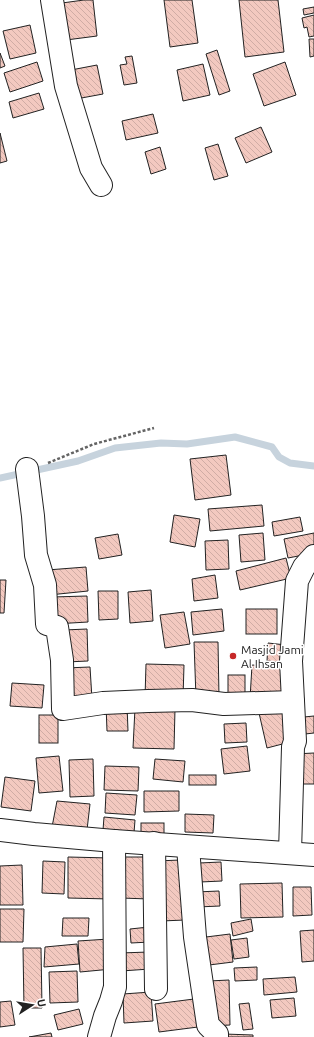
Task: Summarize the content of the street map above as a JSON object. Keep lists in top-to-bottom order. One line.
{"places":["Masjid Jami Al Ihsan"],"north":"right"}
